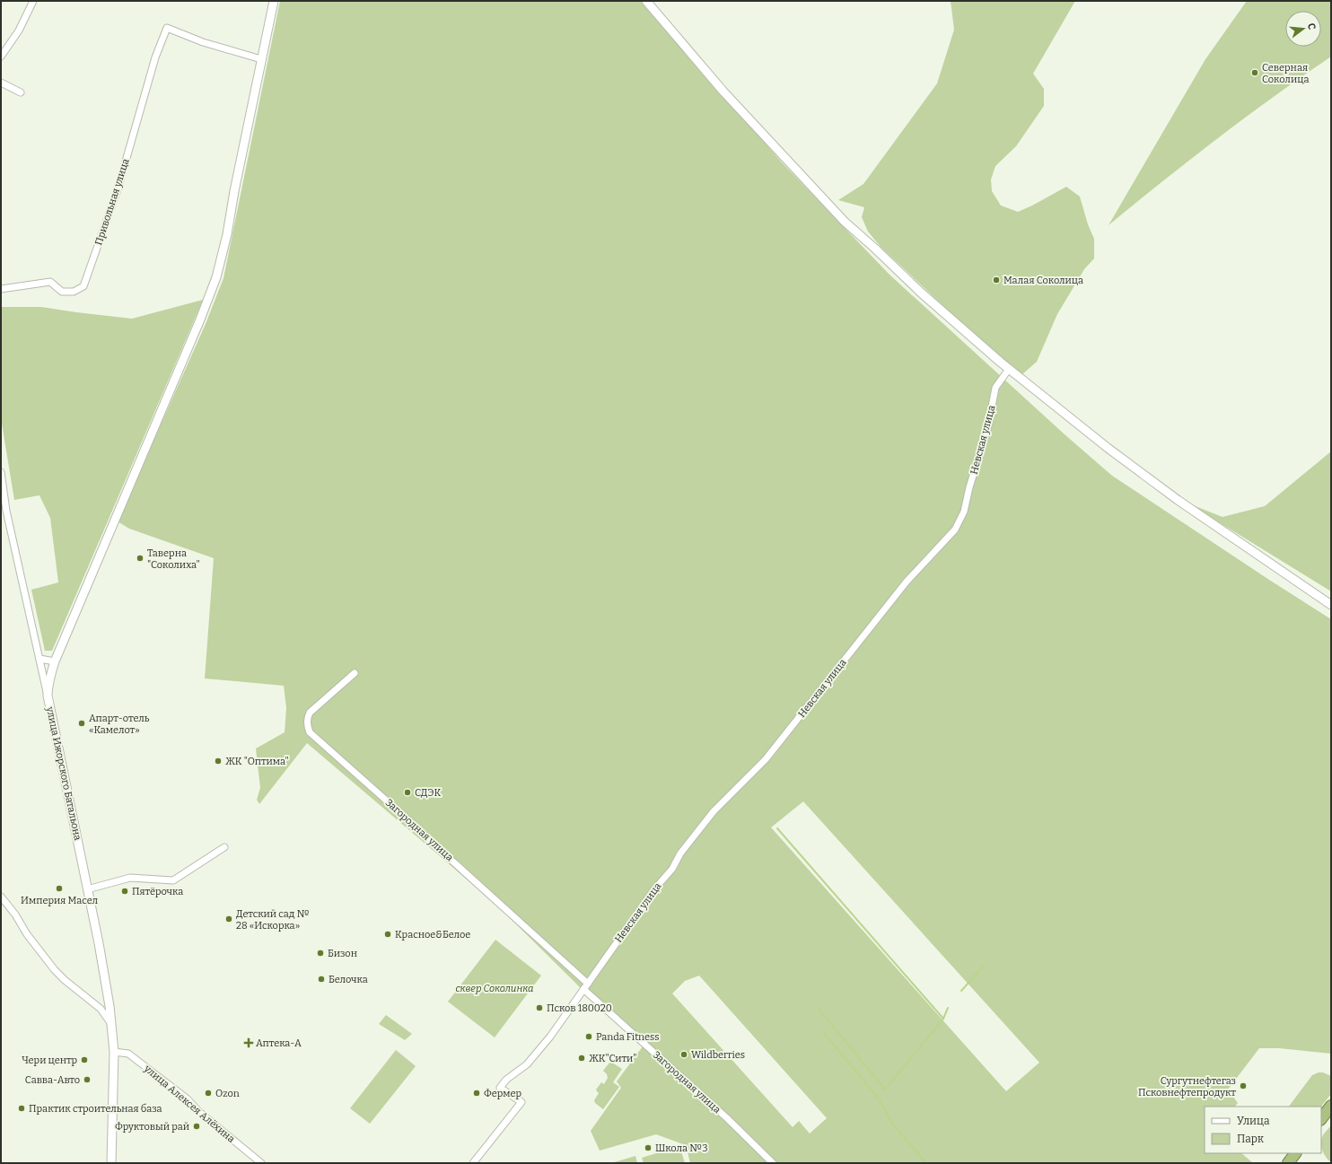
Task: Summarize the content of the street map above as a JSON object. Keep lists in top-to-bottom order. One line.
{"streets":{"street":["Привольная улица","Невская улица","улица Ижорского Батальона","Загородная улица","улица Алексея Алёхина"]},"crossings":[["Невская улица","Загородная улица"],["улица Ижорского Батальона","улица Алексея Алёхина"]],"parks":["сквер Соколинка"],"places":{"other":["Северная Соколица","Малая Соколица","Таверна \"Соколиха\"","Апарт-отель «Камелот»","ЖК \"Оптима\"","СДЭК","Империя Масел","Пятёрочка","Детский сад № 28 «Искорка»","Красное&Белое","Бизон","Белочка","Псков 180020","Panda Fitness","Wildberries","ЖК\"Сити\"","Чери центр","Савва-Авто","Сургутнефтегаз Псковнефтепродукт","Ozon","Фермер","Практик строительная база","Фруктовый рай","Школа №3"],"health":["Аптека-А"]},"legend":["Улица","Парк"],"north":"right"}
